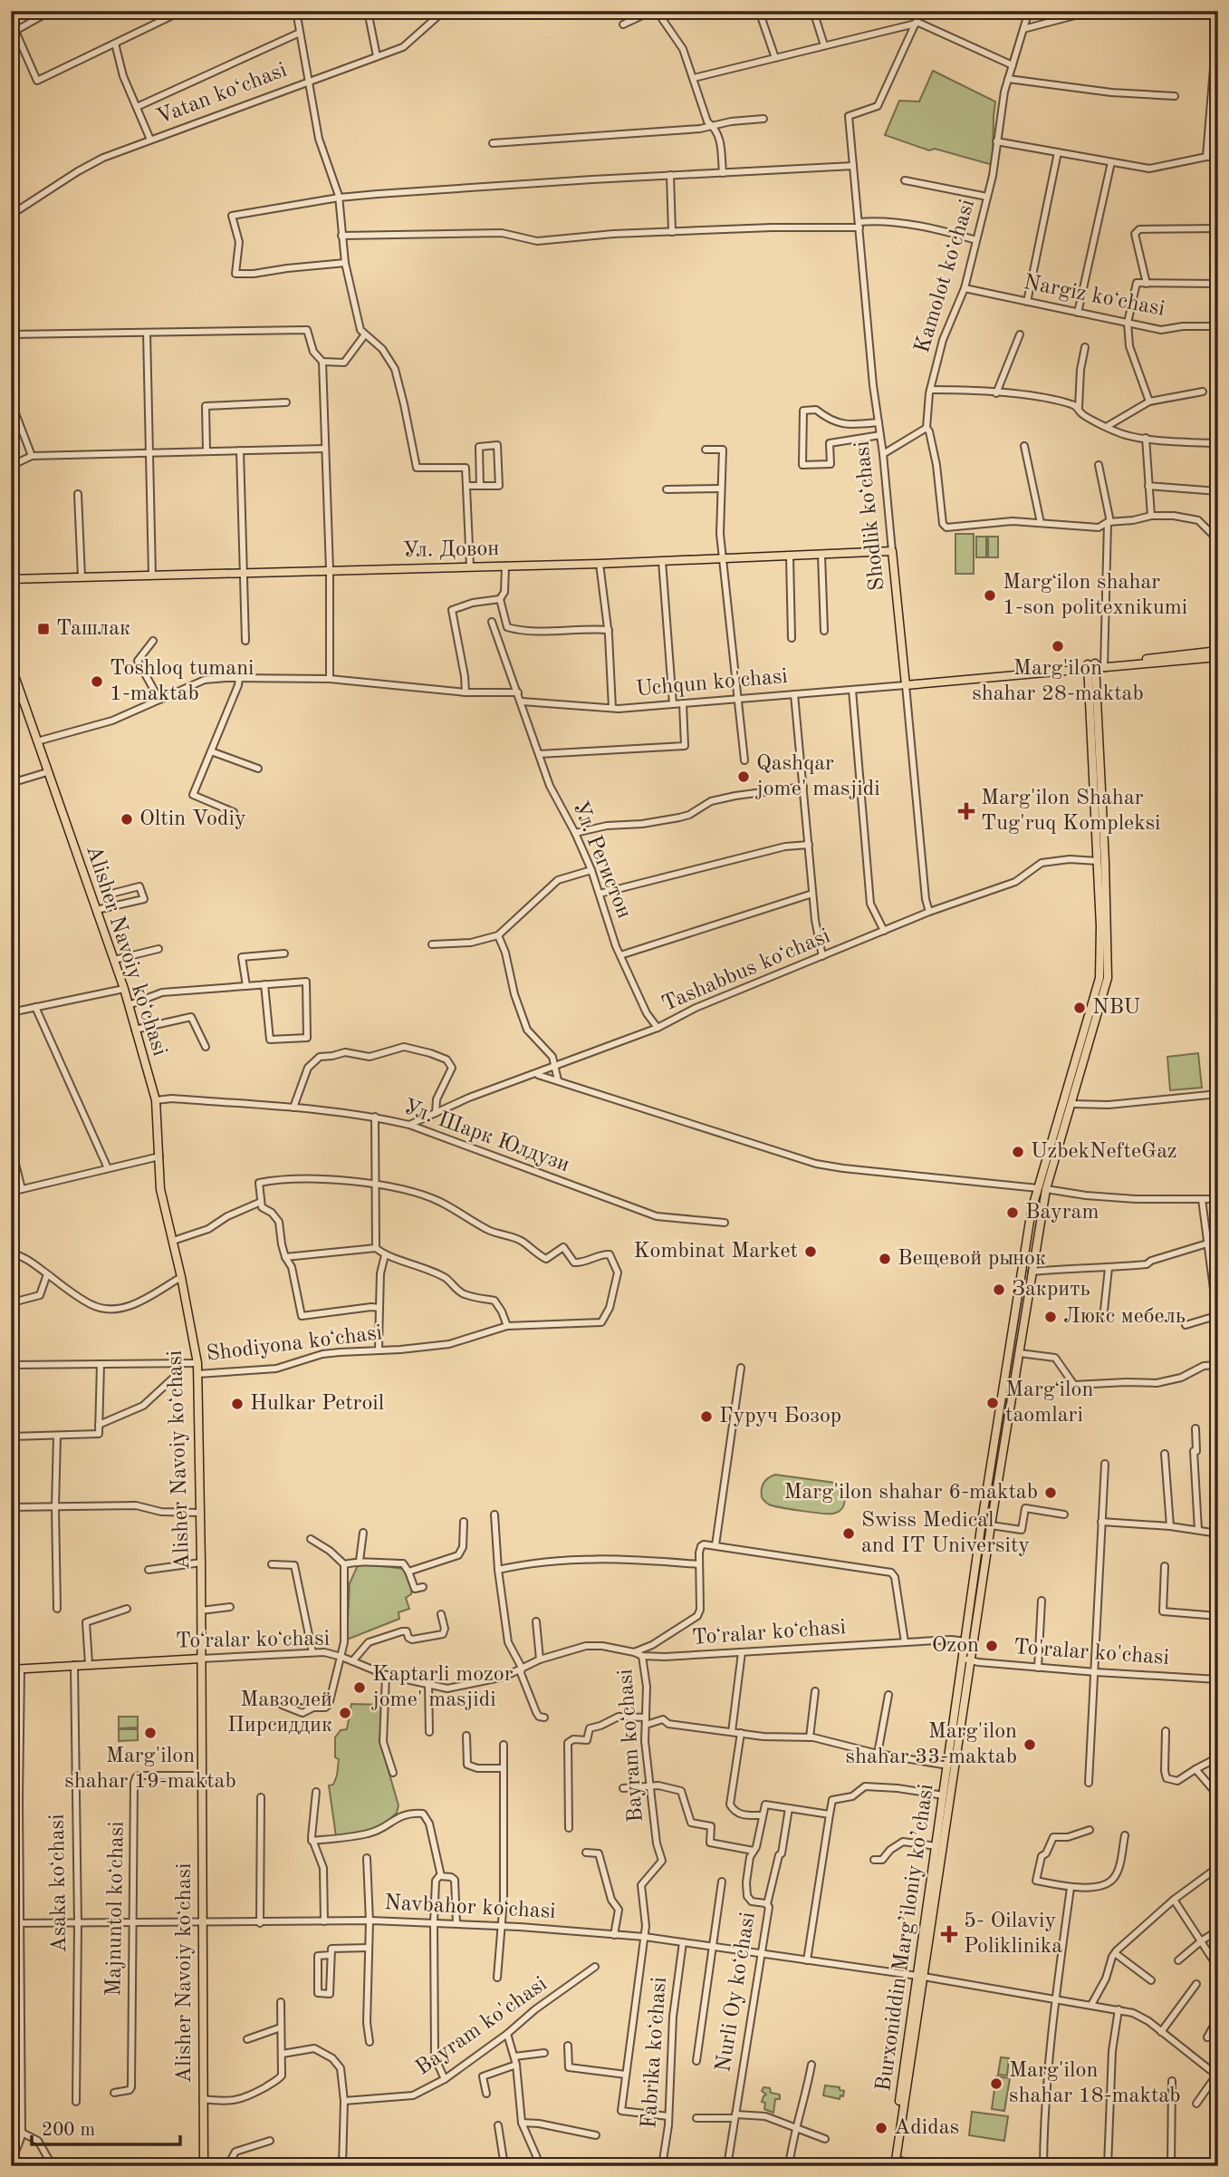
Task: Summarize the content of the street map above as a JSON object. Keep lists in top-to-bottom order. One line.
{"streets":{"main road":["Shodlik koʻchasi","Ул. Довон","Alisher Navoiy koʻchasi","Toʻralar koʻchasi","Burxoniddin Marg’iloniy ko’chasi"],"street":["Vatan ko‘chasi","Kamolot koʻchasi","Nargiz koʻchasi","Uchqun ko'chasi","Ул. Регистон","Tashabbus koʻchasi","Ул. Шарк Юлдузи","Shodiyona koʻchasi","To'ralar ko'chasi","Bayram koʻchasi","Asaka koʻchasi","Navbahor koʻchasi","Majnuntol koʻchasi","Nurli Oy koʻchasi","Bayram ko'chasi","Fabrika koʻchasi"]},"crossings":[["Kamolot koʻchasi","Nargiz koʻchasi"],["Shodlik koʻchasi","Ул. Довон"],["Shodlik koʻchasi","Uchqun ko'chasi"],["Shodlik koʻchasi","Tashabbus koʻchasi"],["Uchqun ko'chasi","Ул. Регистон"],["Ул. Регистон","Tashabbus koʻchasi"],["Alisher Navoiy koʻchasi","Ул. Шарк Юлдузи"],["Alisher Navoiy koʻchasi","Shodiyona koʻchasi"],["Alisher Navoiy koʻchasi","Toʻralar koʻchasi"],["Alisher Navoiy koʻchasi","Navbahor koʻchasi"],["Alisher Navoiy koʻchasi","Majnuntol koʻchasi"],["Tashabbus koʻchasi","Ул. Шарк Юлдузи"],["Tashabbus koʻchasi","Burxoniddin Marg’iloniy ko’chasi"],["Toʻralar koʻchasi","Bayram koʻchasi"],["Toʻralar koʻchasi","Asaka koʻchasi"],["Toʻralar koʻchasi","Burxoniddin Marg’iloniy ko’chasi"],["To'ralar ko'chasi","Burxoniddin Marg’iloniy ko’chasi"],["Bayram koʻchasi","Navbahor koʻchasi"],["Bayram koʻchasi","Fabrika koʻchasi"],["Asaka koʻchasi","Navbahor koʻchasi"],["Navbahor koʻchasi","Majnuntol koʻchasi"],["Navbahor koʻchasi","Burxoniddin Marg’iloniy ko’chasi"],["Navbahor koʻchasi","Nurli Oy koʻchasi"],["Navbahor koʻchasi","Fabrika koʻchasi"]],"places":{"other":["Margʻilon shahar 1-son politexnikumi","Marg'ilon shahar 28-maktab","Toshloq tumani 1-maktab","Qashqar jome' masjidi","Oltin Vodiy","NBU","UzbekNefteGaz","Bayram","Kombinat Market","Вещевой рынок","Закрить","Люкс мебель","Margʻilon taomlari","Hulkar Petroil","Гуруч Бозор","Marg'ilon shahar 6-maktab","Swiss Medical and IT University","Ozon","Kaptarli mozor jome' masjidi","Мавзолей Пирсиддик","Marg'ilon shahar 19-maktab","Marg'ilon shahar 33-maktab","Marg'ilon shahar 18-maktab","Adidas"],"transit":["Ташлак"],"health":["Marg'ilon Shahar Tug'ruq Kompleksi","5- Oilaviy Poliklinika"]},"scale_bar":"200 m"}
